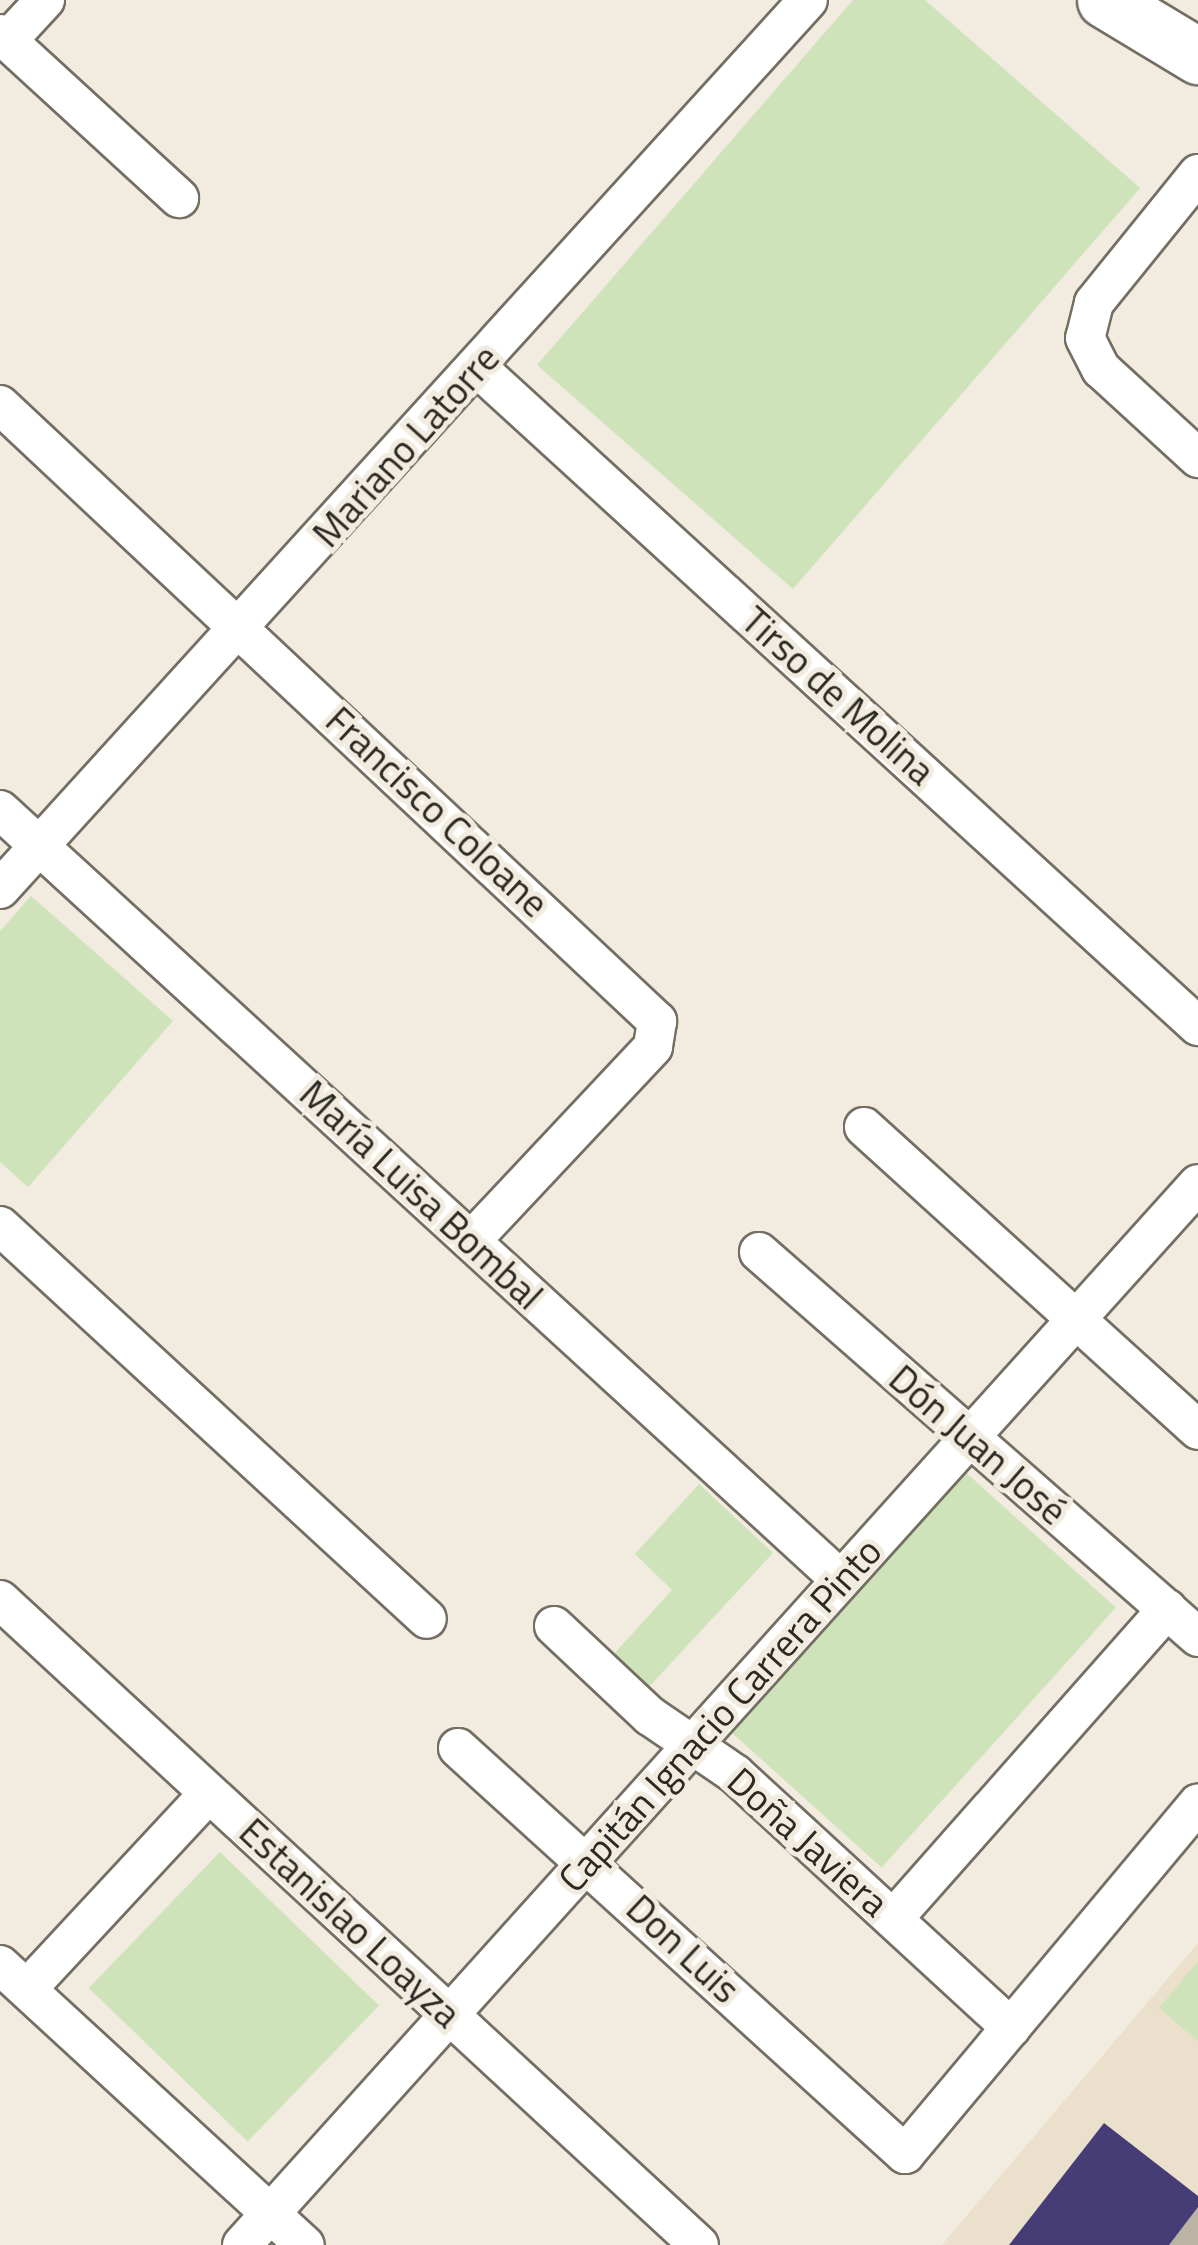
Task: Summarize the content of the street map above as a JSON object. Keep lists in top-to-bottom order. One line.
{"streets":{"street":["Mariano Latorre","Tirso de Molina","Francisco Coloane","María Luisa Bombal","Dón Juan José","Capitán Ignacio Carrera Pinto","Doña Javiera","Estanislao Loayza","Don Luis"]},"crossings":[["Mariano Latorre","Tirso de Molina"],["Mariano Latorre","Francisco Coloane"],["Mariano Latorre","María Luisa Bombal"],["Francisco Coloane","María Luisa Bombal"],["María Luisa Bombal","Capitán Ignacio Carrera Pinto"],["Dón Juan José","Capitán Ignacio Carrera Pinto"],["Capitán Ignacio Carrera Pinto","Doña Javiera"],["Capitán Ignacio Carrera Pinto","Estanislao Loayza"],["Capitán Ignacio Carrera Pinto","Don Luis"],["Doña Javiera","Don Luis"]]}
